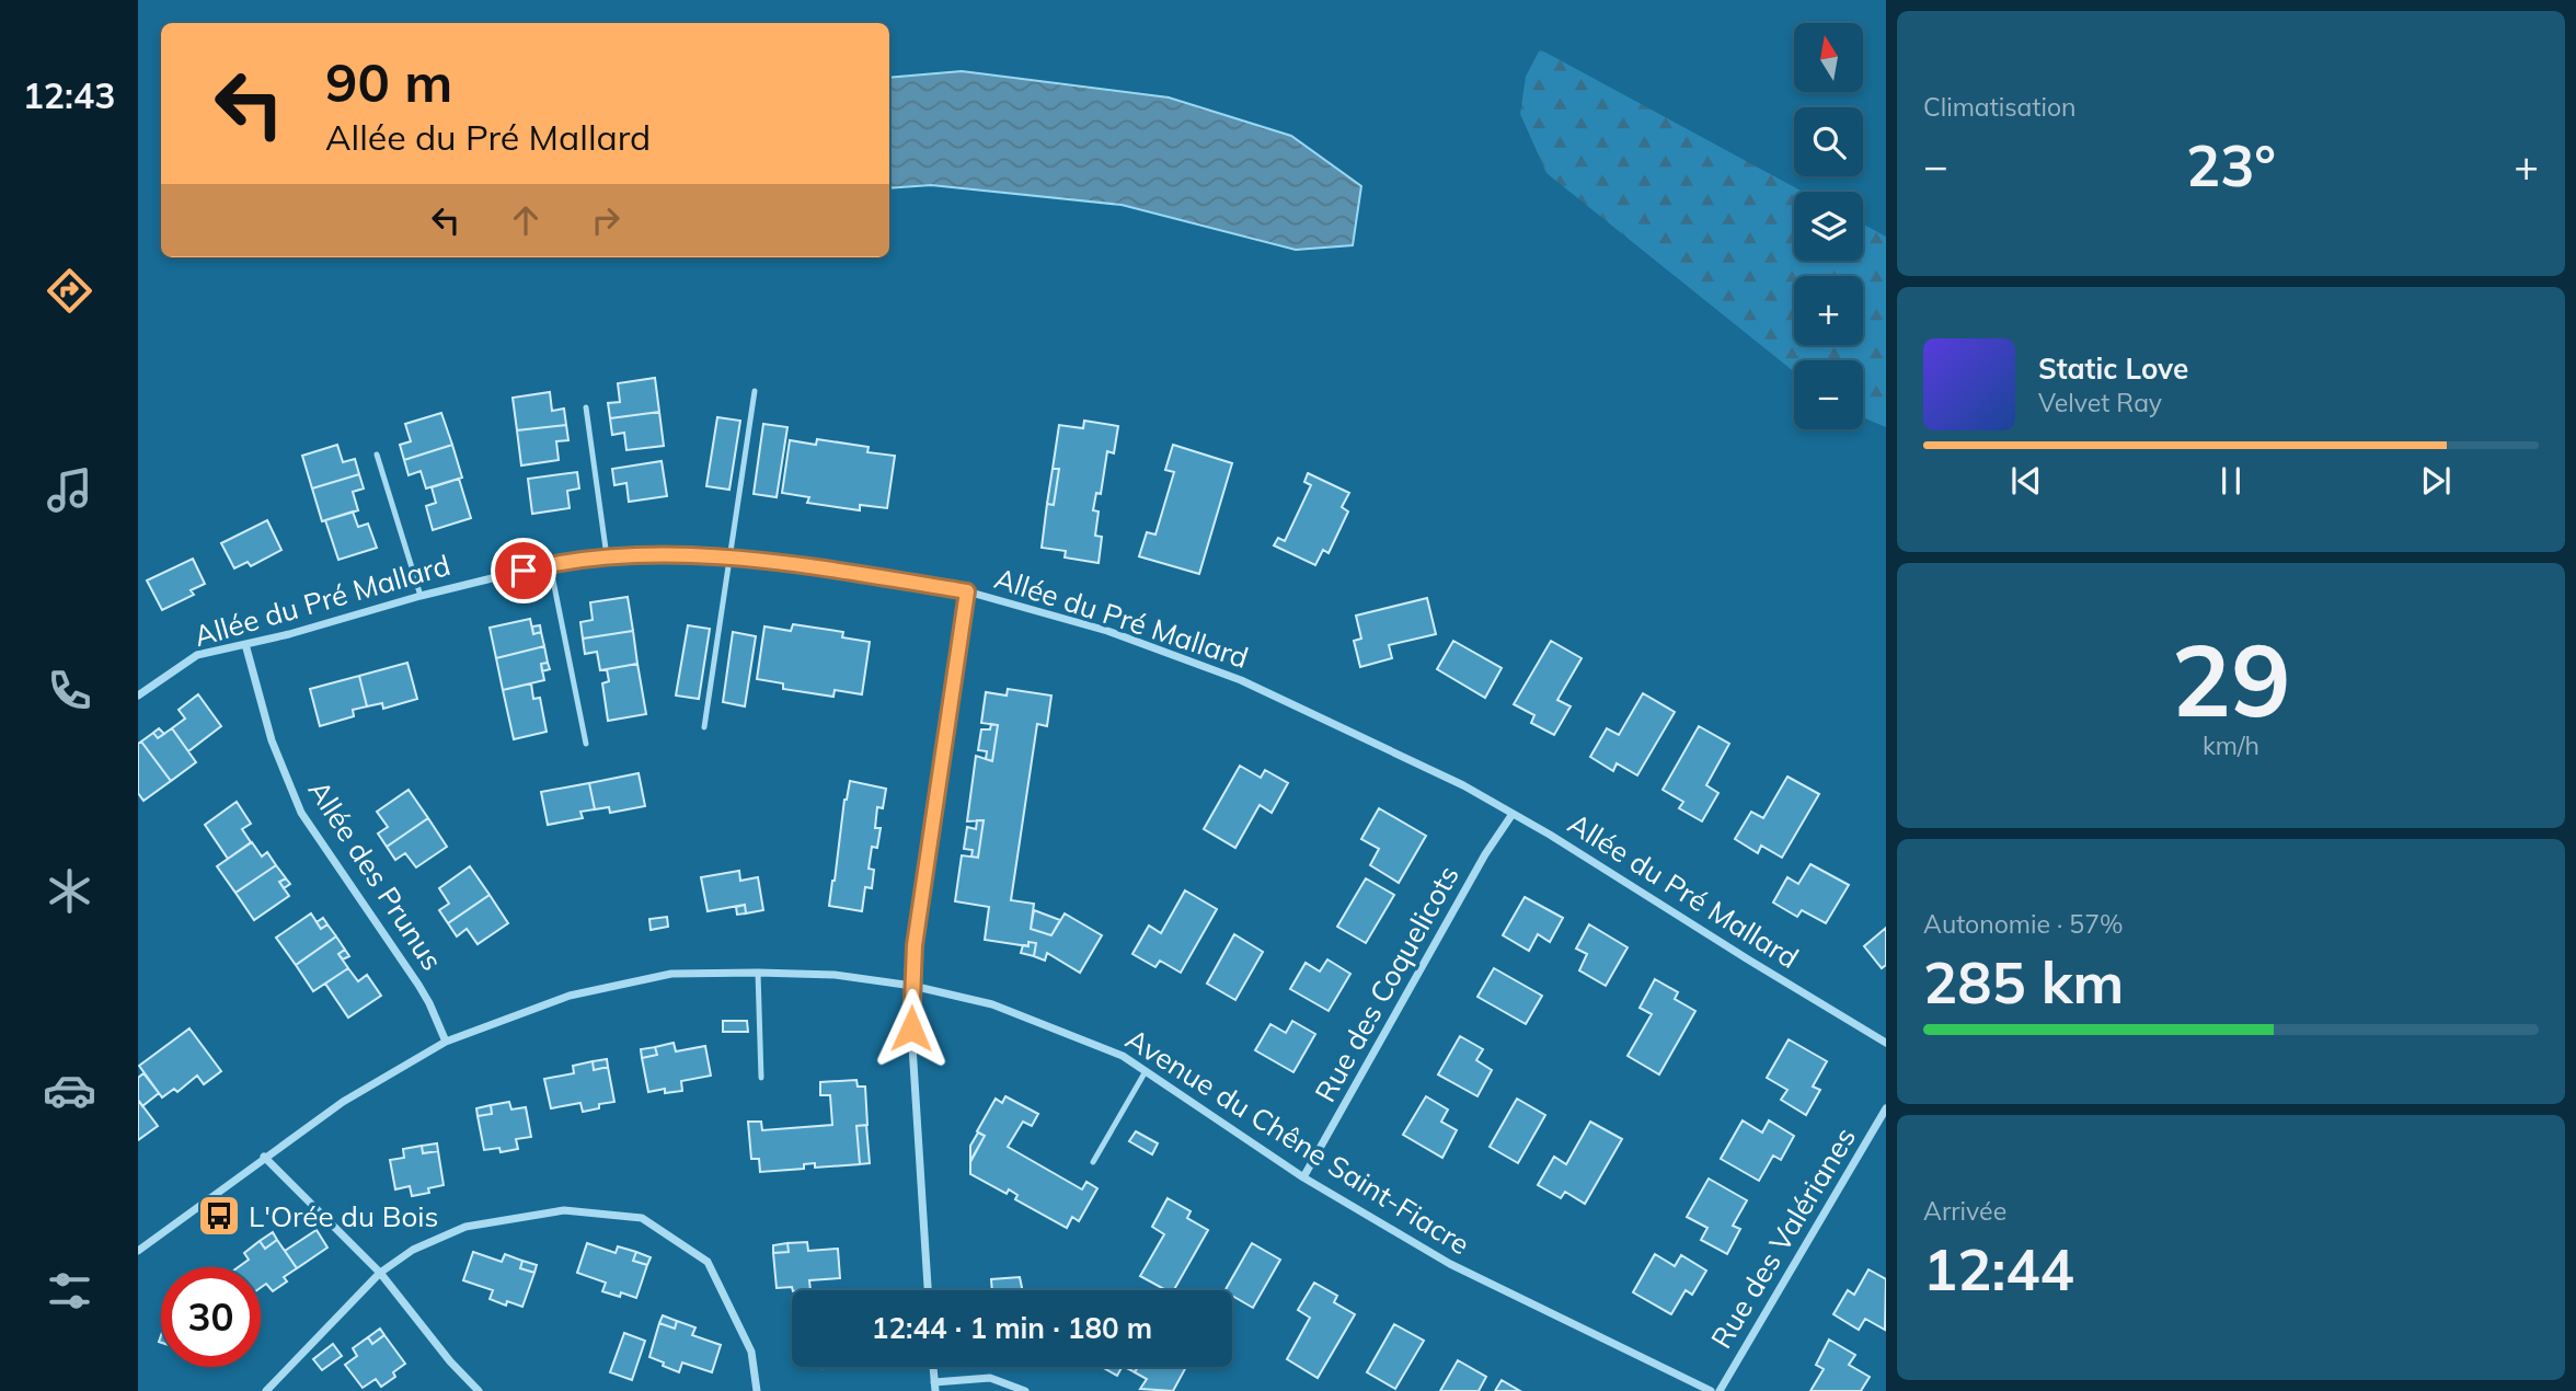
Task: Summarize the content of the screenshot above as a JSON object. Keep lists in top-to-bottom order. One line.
{"streets":{"street":["Allée du Pré Mallard","Allée des Prunus","Rue des Coquelicots","Avenue du Chêne Saint-Fiacre","Rue des Valérianes"]},"crossings":[["Allée du Pré Mallard","Allée des Prunus"],["Allée du Pré Mallard","Rue des Coquelicots"],["Allée des Prunus","Avenue du Chêne Saint-Fiacre"],["Rue des Coquelicots","Avenue du Chêne Saint-Fiacre"]],"places":{"bus stop":["L'Orée du Bois"]},"north":"top","page":{"tabs":"12:43","tile":["Climatisation",["29","km/h"],["Autonomie · 57%","285 km"],["Arrivée","12:44"]],"map_buttons":["+","−"],"turn":["90 m","Allée du Pré Mallard"],"heat":["−","23°","+"],"song":["Static Love","Velvet Ray"],"limit":"30","trip":"12:44 · 1 min · 180 m"}}
